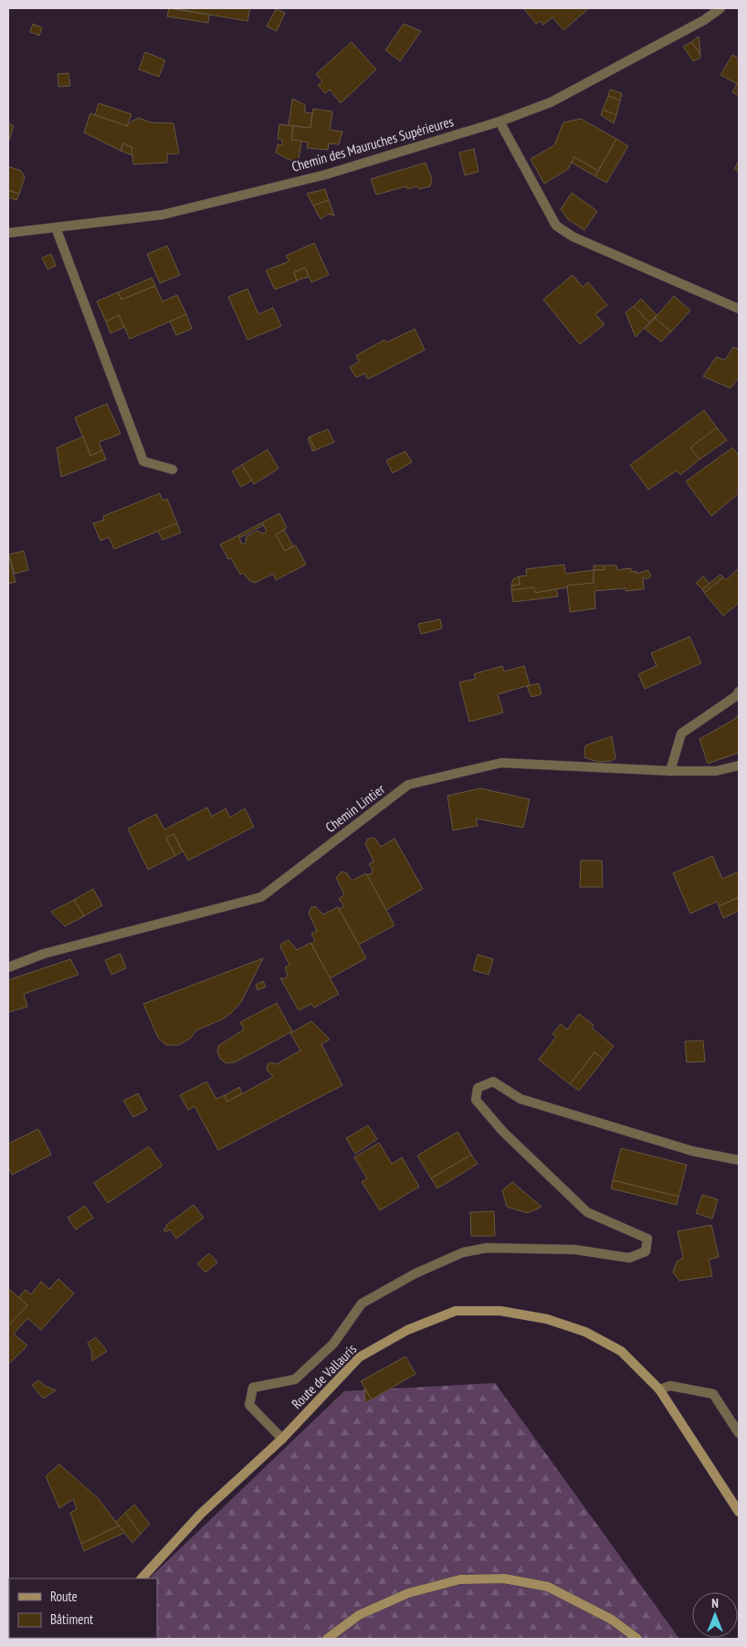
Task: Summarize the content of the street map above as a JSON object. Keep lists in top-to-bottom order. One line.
{"streets":{"main road":["Route de Vallauris"],"street":["Chemin des Mauruches Supérieures","Chemin Lintier"]},"legend":["Route","Bâtiment"],"north":"top"}
